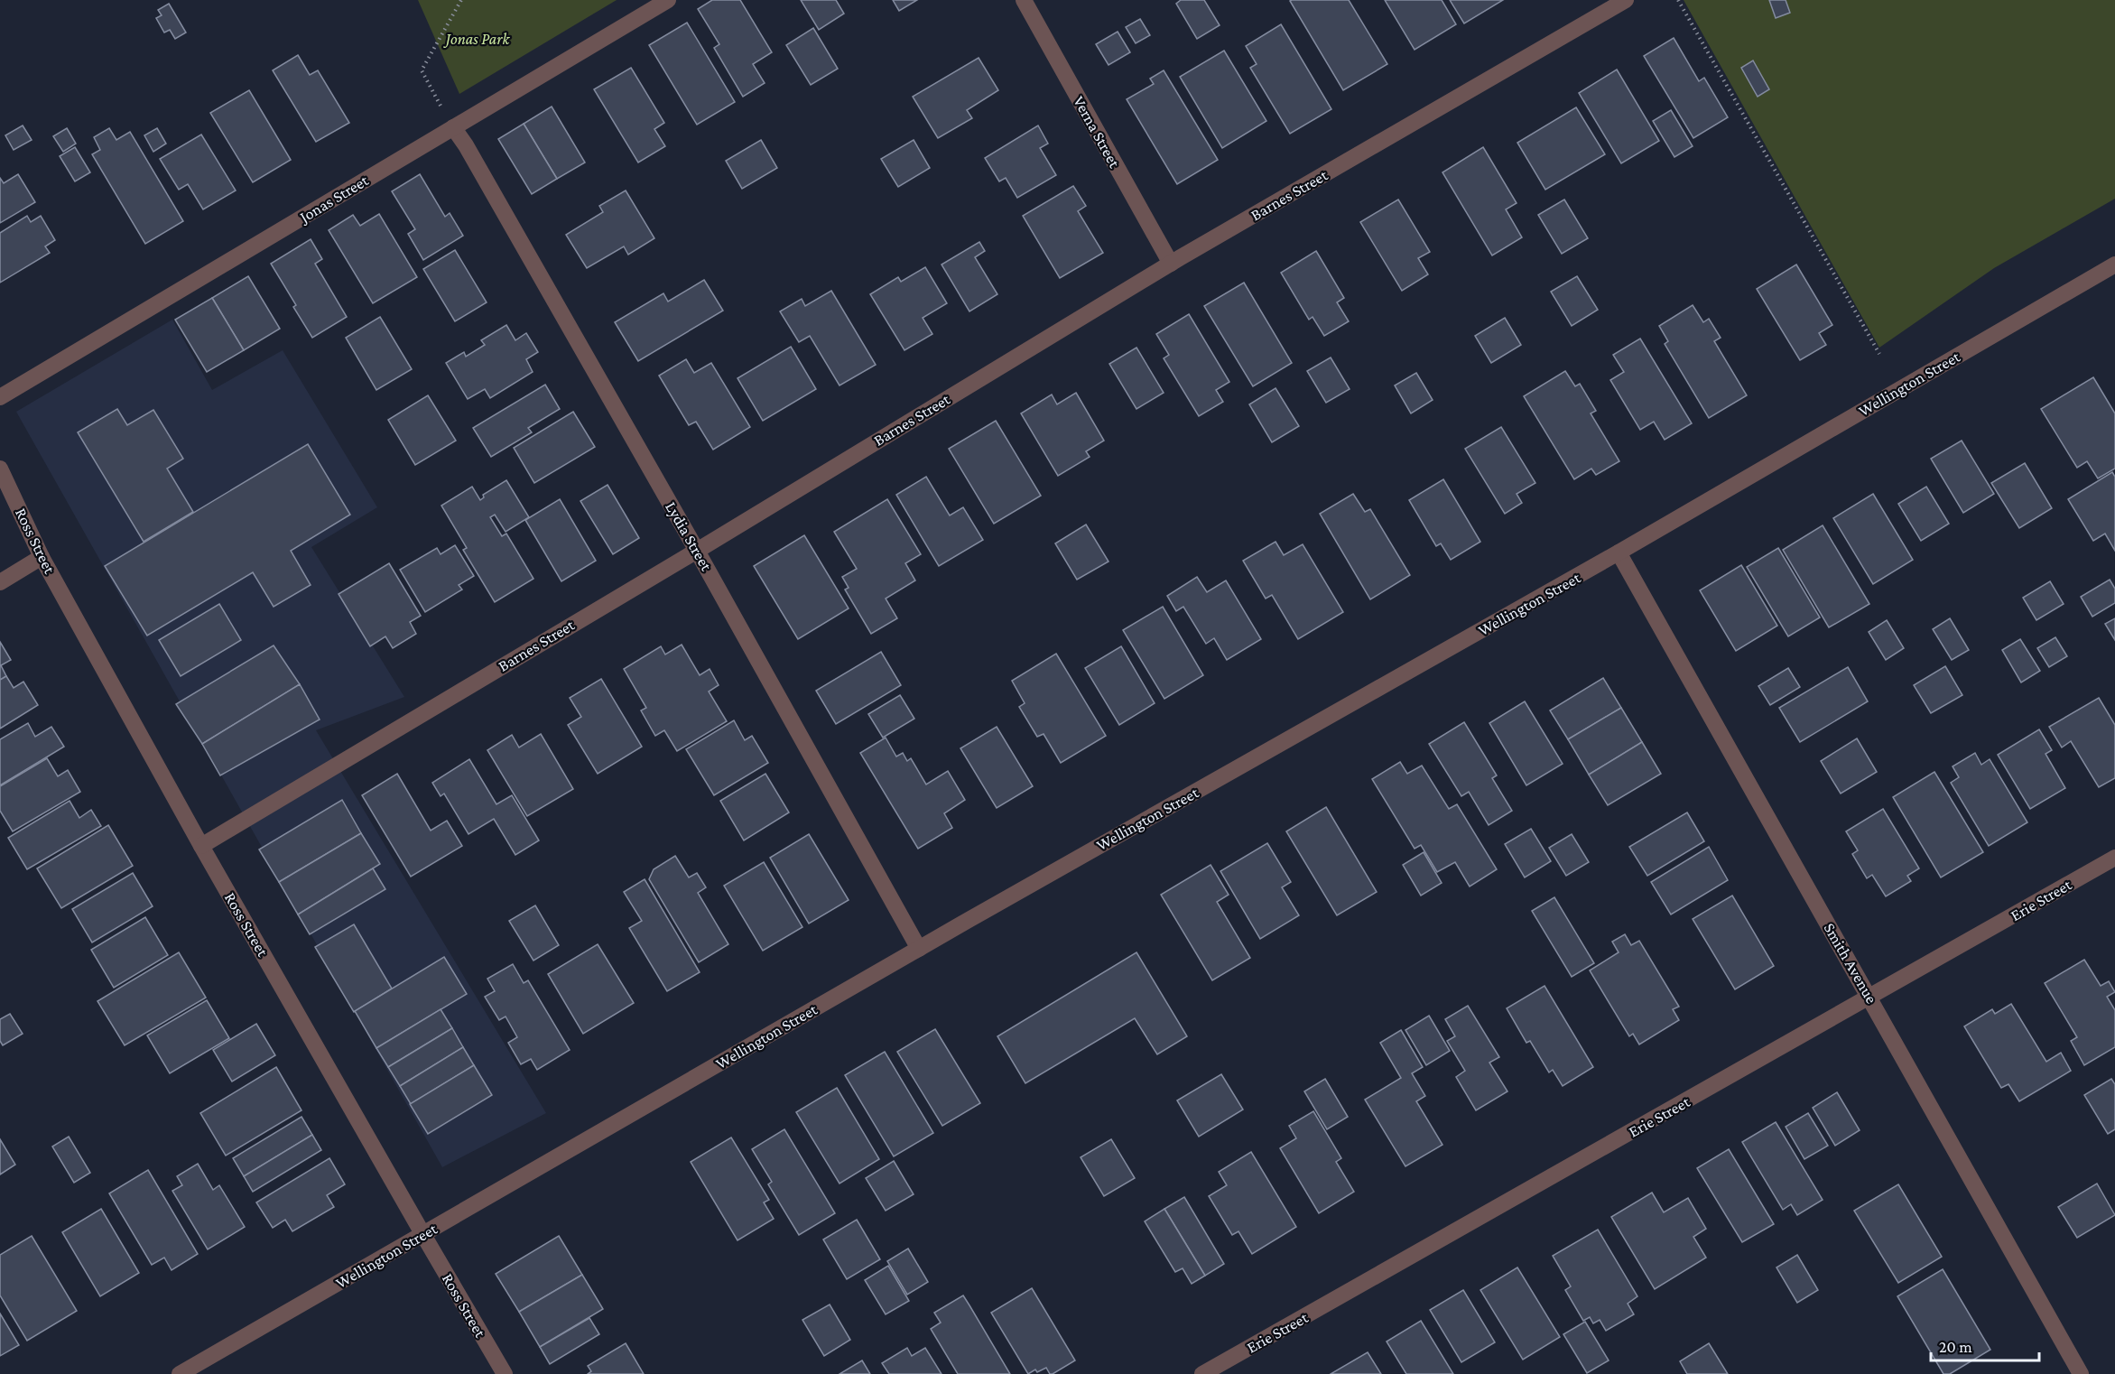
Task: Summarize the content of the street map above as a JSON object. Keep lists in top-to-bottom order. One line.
{"streets":{"street":["Verna Street","Barnes Street","Jonas Street","Wellington Street","Lydia Street","Ross Street","Erie Street","Smith Avenue"]},"crossings":[["Verna Street","Barnes Street"],["Barnes Street","Lydia Street"],["Barnes Street","Ross Street"],["Jonas Street","Lydia Street"],["Wellington Street","Lydia Street"],["Wellington Street","Ross Street"],["Wellington Street","Smith Avenue"],["Erie Street","Smith Avenue"]],"parks":["Jonas Park"],"scale_bar":"20 m"}
